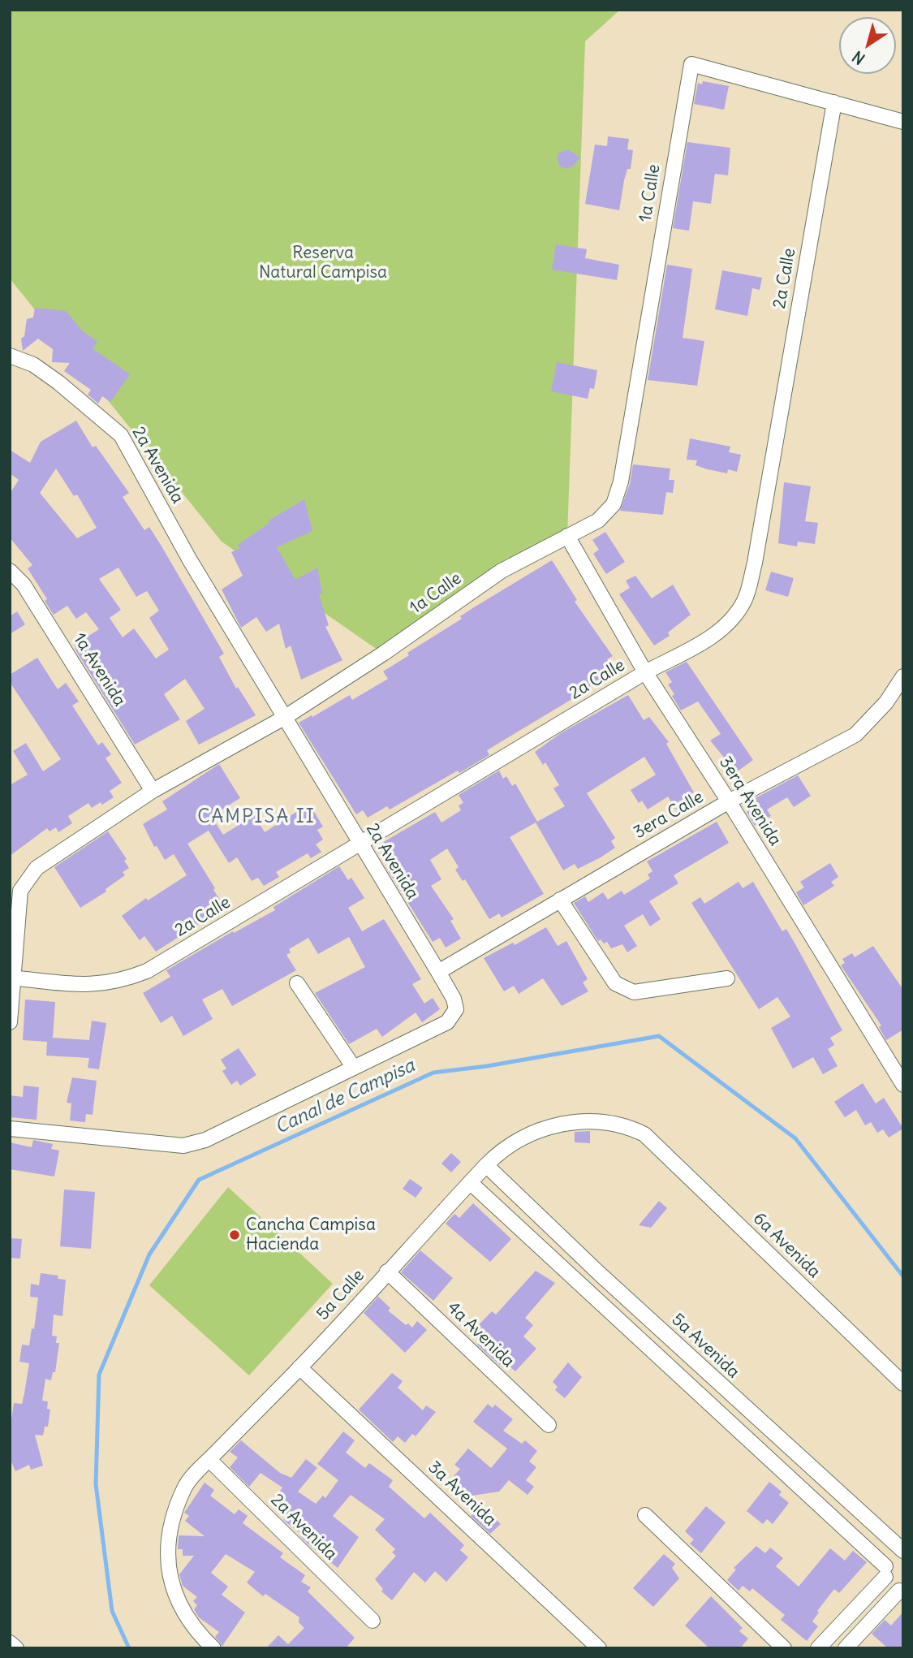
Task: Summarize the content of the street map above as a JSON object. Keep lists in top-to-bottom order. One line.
{"streets":{"street":["1a Calle","2a Calle","2a Avenida","1a Avenida","3era Avenida","3era Calle","6a Avenida","5a Calle","4a Avenida","5a Avenida","3a Avenida"]},"crossings":[["1a Calle","2a Calle"],["1a Calle","2a Avenida"],["1a Calle","1a Avenida"],["1a Calle","3era Avenida"],["2a Calle","2a Avenida"],["2a Calle","3era Avenida"],["2a Avenida","3era Calle"],["2a Avenida","5a Calle"],["3era Avenida","3era Calle"],["6a Avenida","5a Calle"],["5a Calle","4a Avenida"],["5a Calle","5a Avenida"],["5a Calle","3a Avenida"]],"districts":["CAMPISA II"],"water":["Canal de Campisa"],"parks":["Reserva Natural Campisa"],"places":["Cancha Campisa Hacienda"],"north":"bottom left"}
